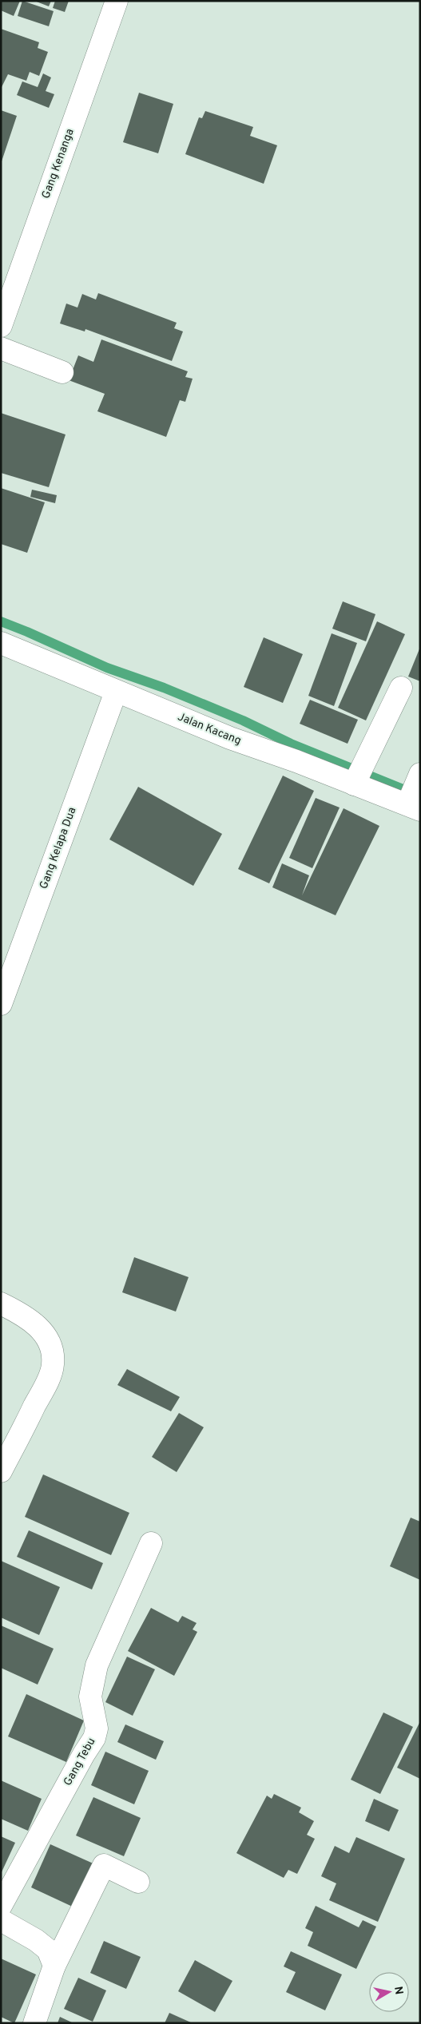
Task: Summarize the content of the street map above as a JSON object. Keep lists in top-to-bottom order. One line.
{"streets":{"street":["Gang Kenanga","Jalan Kacang","Gang Kelapa Dua","Gang Tebu"]},"crossings":[["Jalan Kacang","Gang Kelapa Dua"]],"north":"right"}
